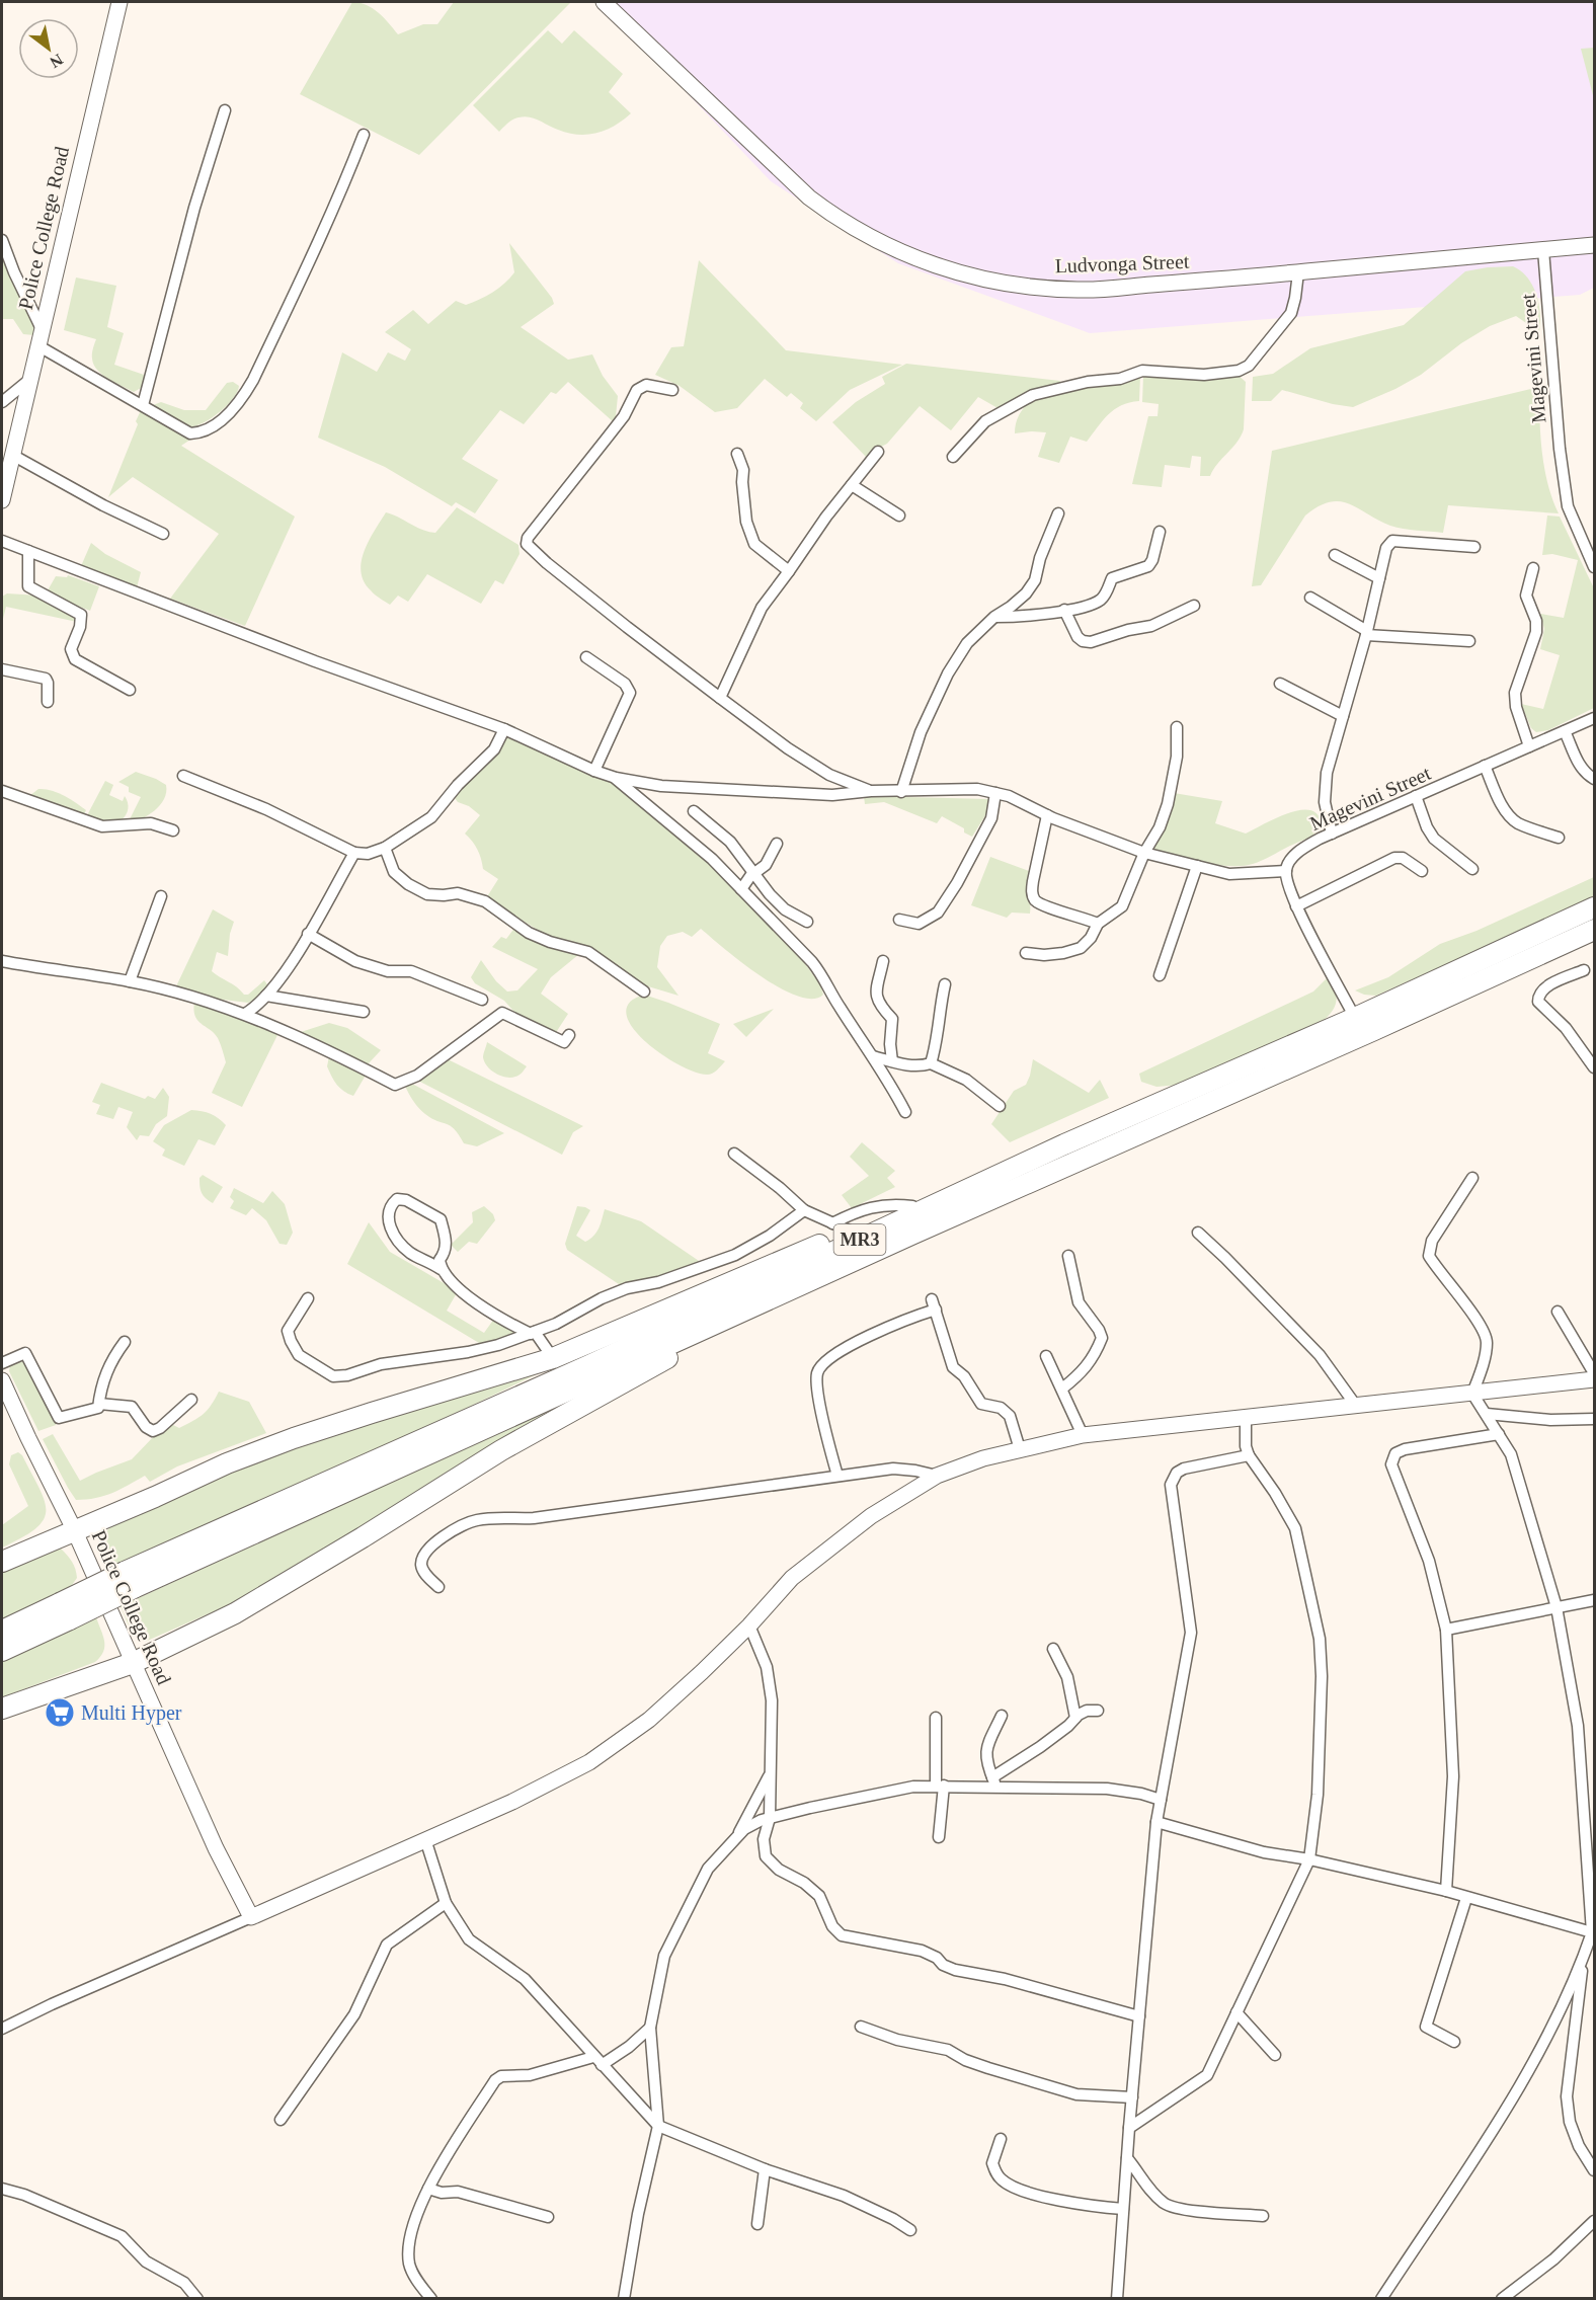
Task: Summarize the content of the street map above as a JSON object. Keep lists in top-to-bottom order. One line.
{"streets":{"highway":["MR3"],"street":["Police College Road","Ludvonga Street","Magevini Street"]},"crossings":[["Ludvonga Street","Magevini Street"]],"places":{"supermarket":["Multi Hyper"]},"north":"bottom right"}
